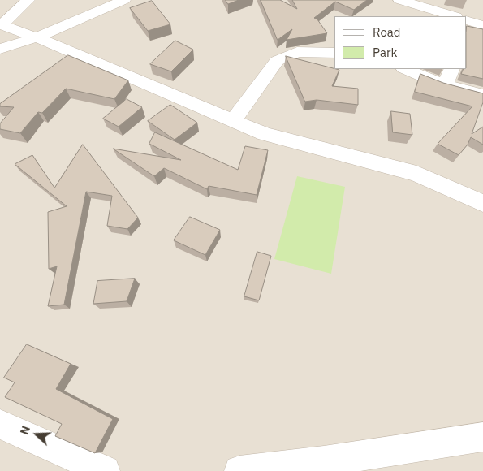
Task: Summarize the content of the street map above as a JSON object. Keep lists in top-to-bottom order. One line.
{"legend":["Road","Park"],"north":"left"}
